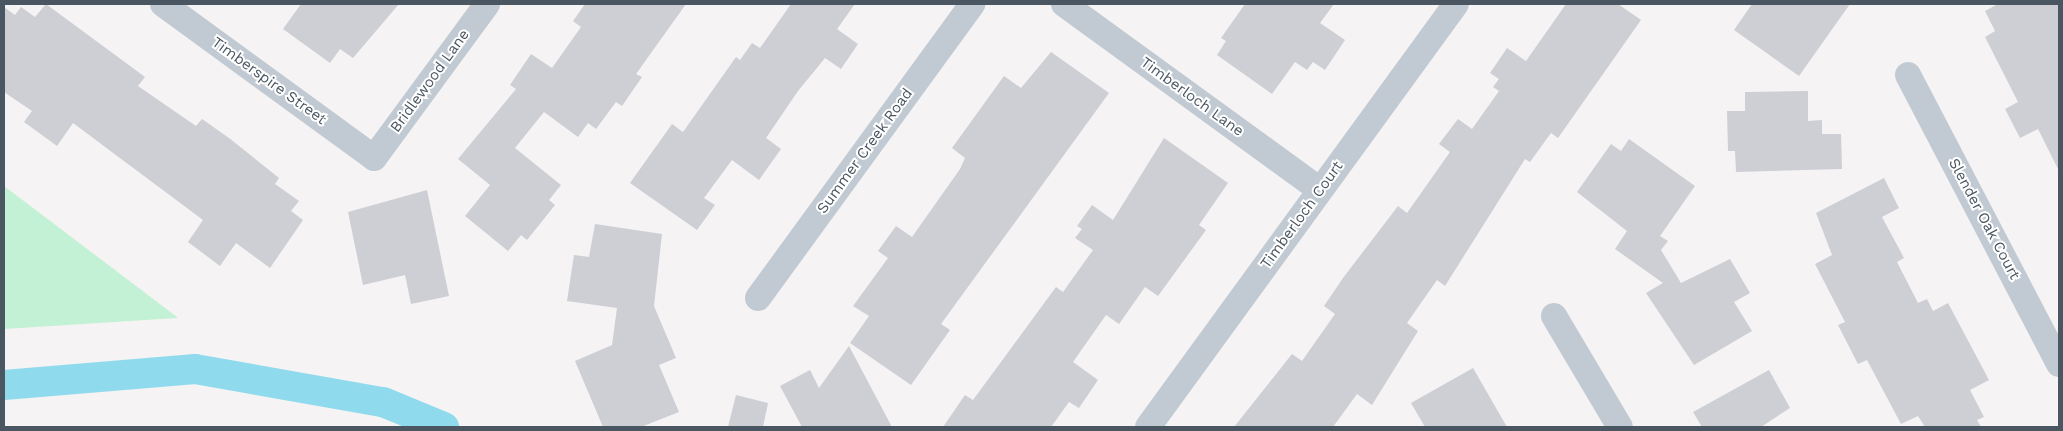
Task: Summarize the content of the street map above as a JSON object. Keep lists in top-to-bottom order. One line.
{"streets":{"street":["Timberspire Street","Bridlewood Lane","Timberloch Lane","Summer Creek Road","Timberloch Court","Slender Oak Court"]},"crossings":[["Timberspire Street","Bridlewood Lane"],["Timberloch Lane","Timberloch Court"]]}
